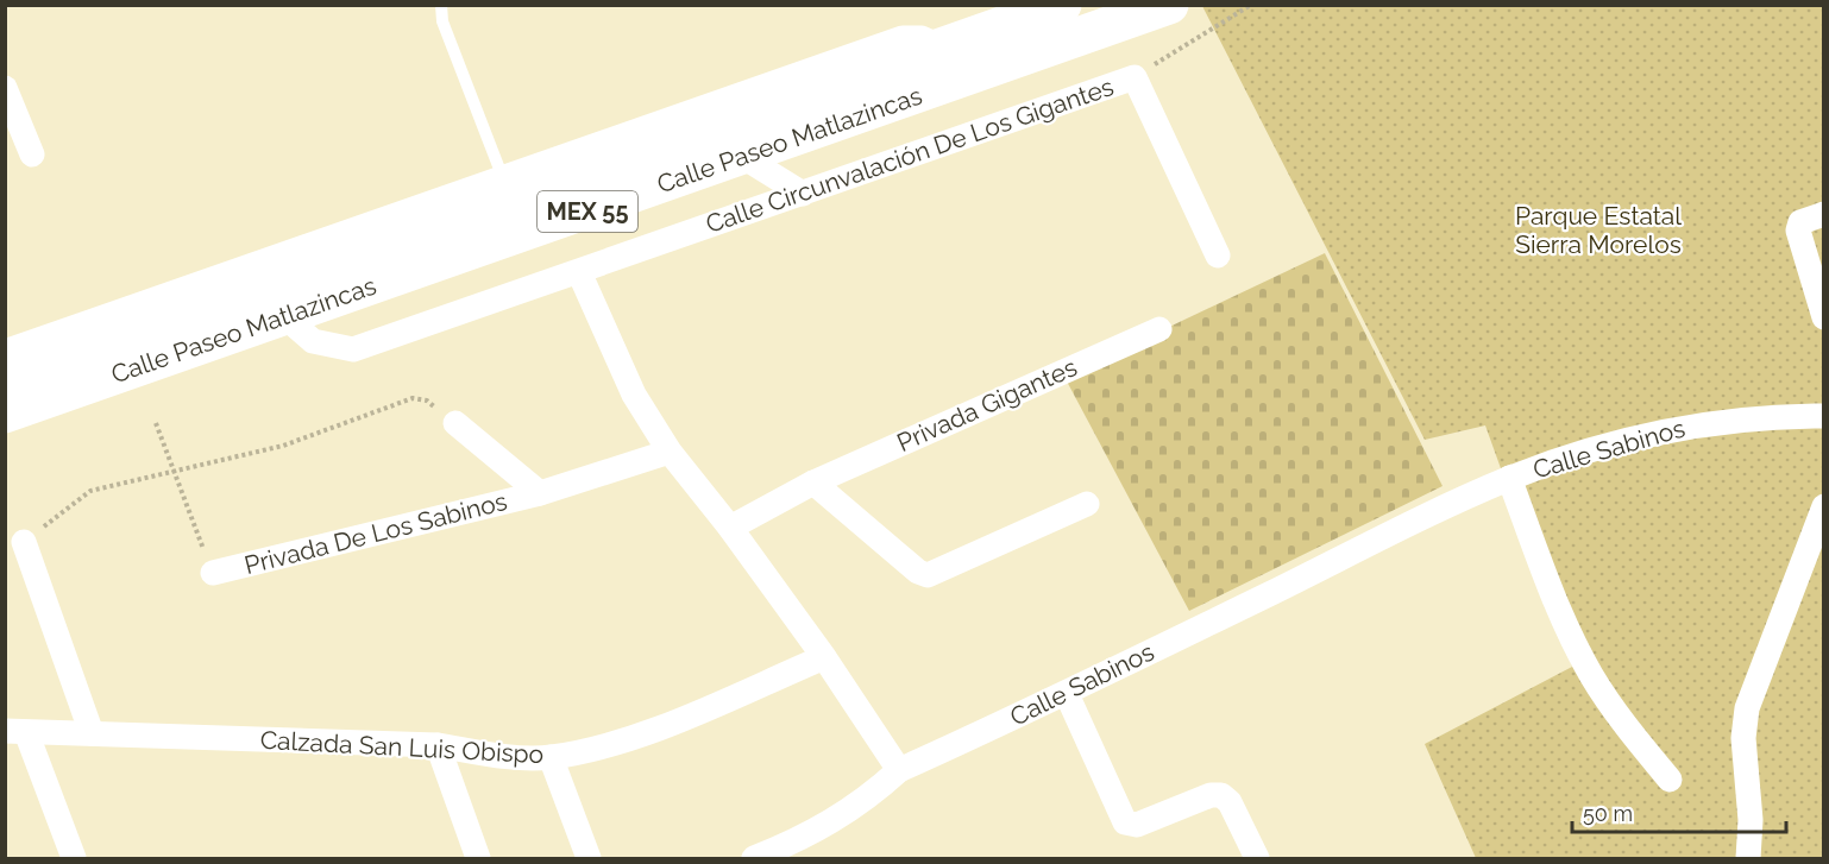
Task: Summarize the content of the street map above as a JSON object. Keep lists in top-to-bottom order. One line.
{"streets":{"highway":["Calle Paseo Matlazincas","MEX 55"],"street":["Calle Circunvalación De Los Gigantes","Privada Gigantes","Calle Sabinos","Privada De Los Sabinos","Calzada San Luis Obispo"]},"crossings":[["Calle Paseo Matlazincas","Calle Circunvalación De Los Gigantes"]],"parks":["Parque Estatal Sierra Morelos"],"scale_bar":"50 m"}
